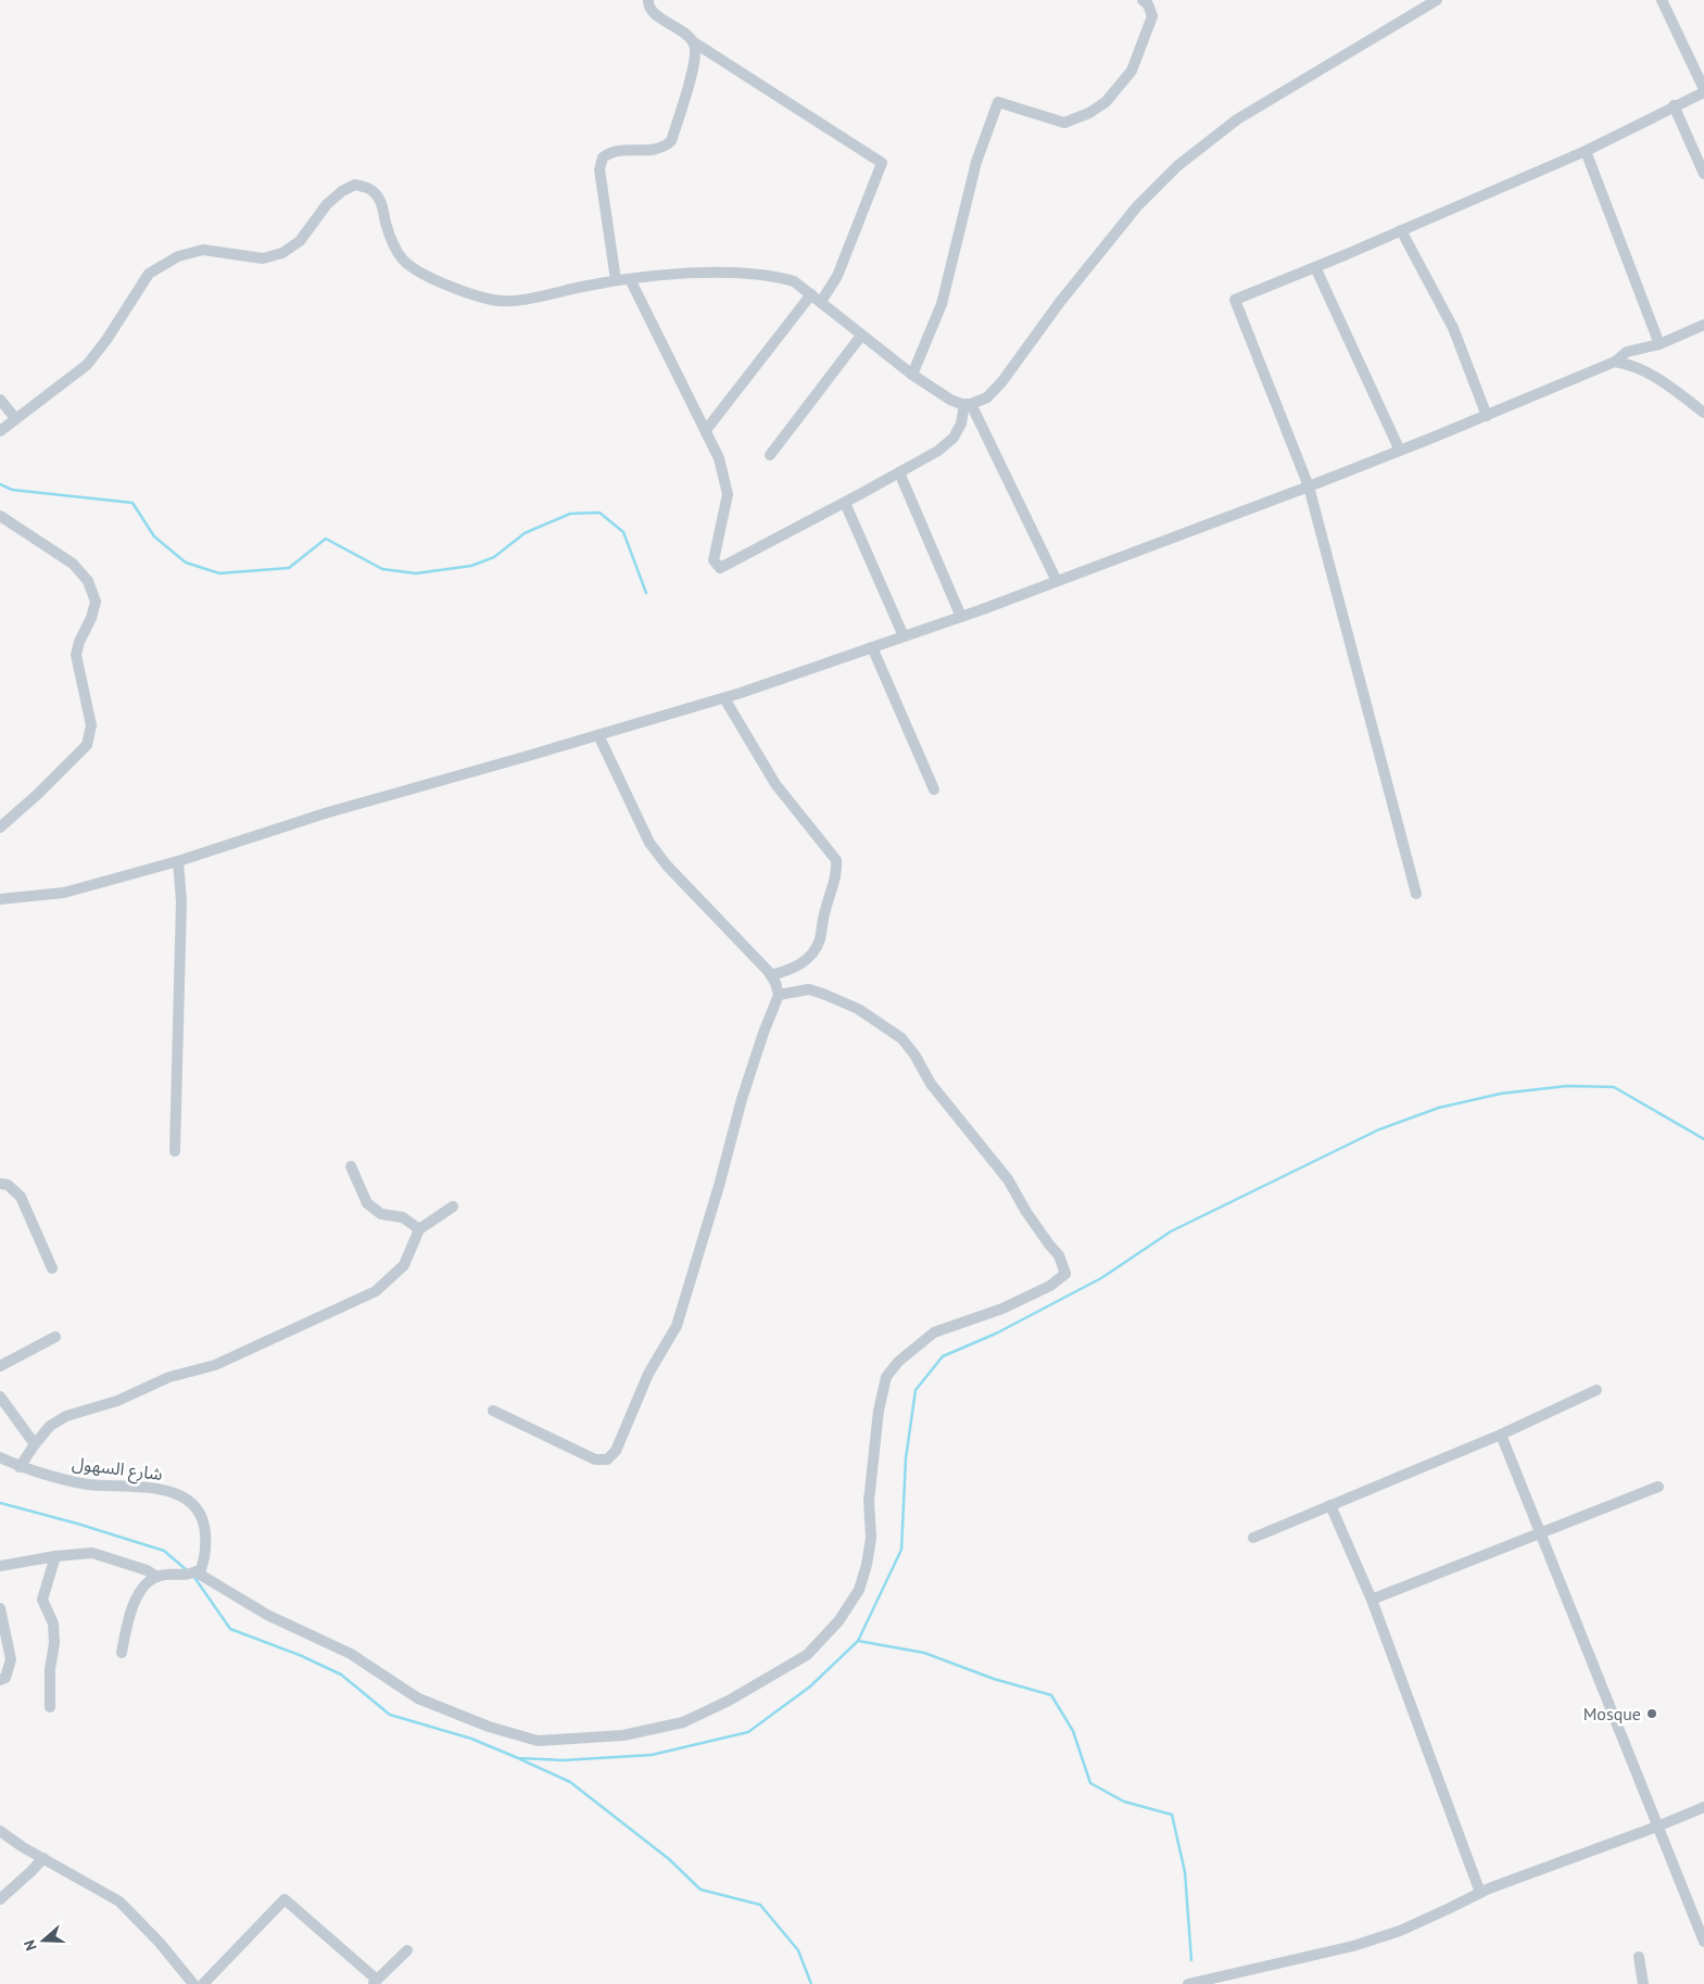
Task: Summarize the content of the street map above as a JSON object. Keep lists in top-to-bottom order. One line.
{"streets":{"street":["شارع السهول"]},"places":["Mosque"],"north":"left"}
